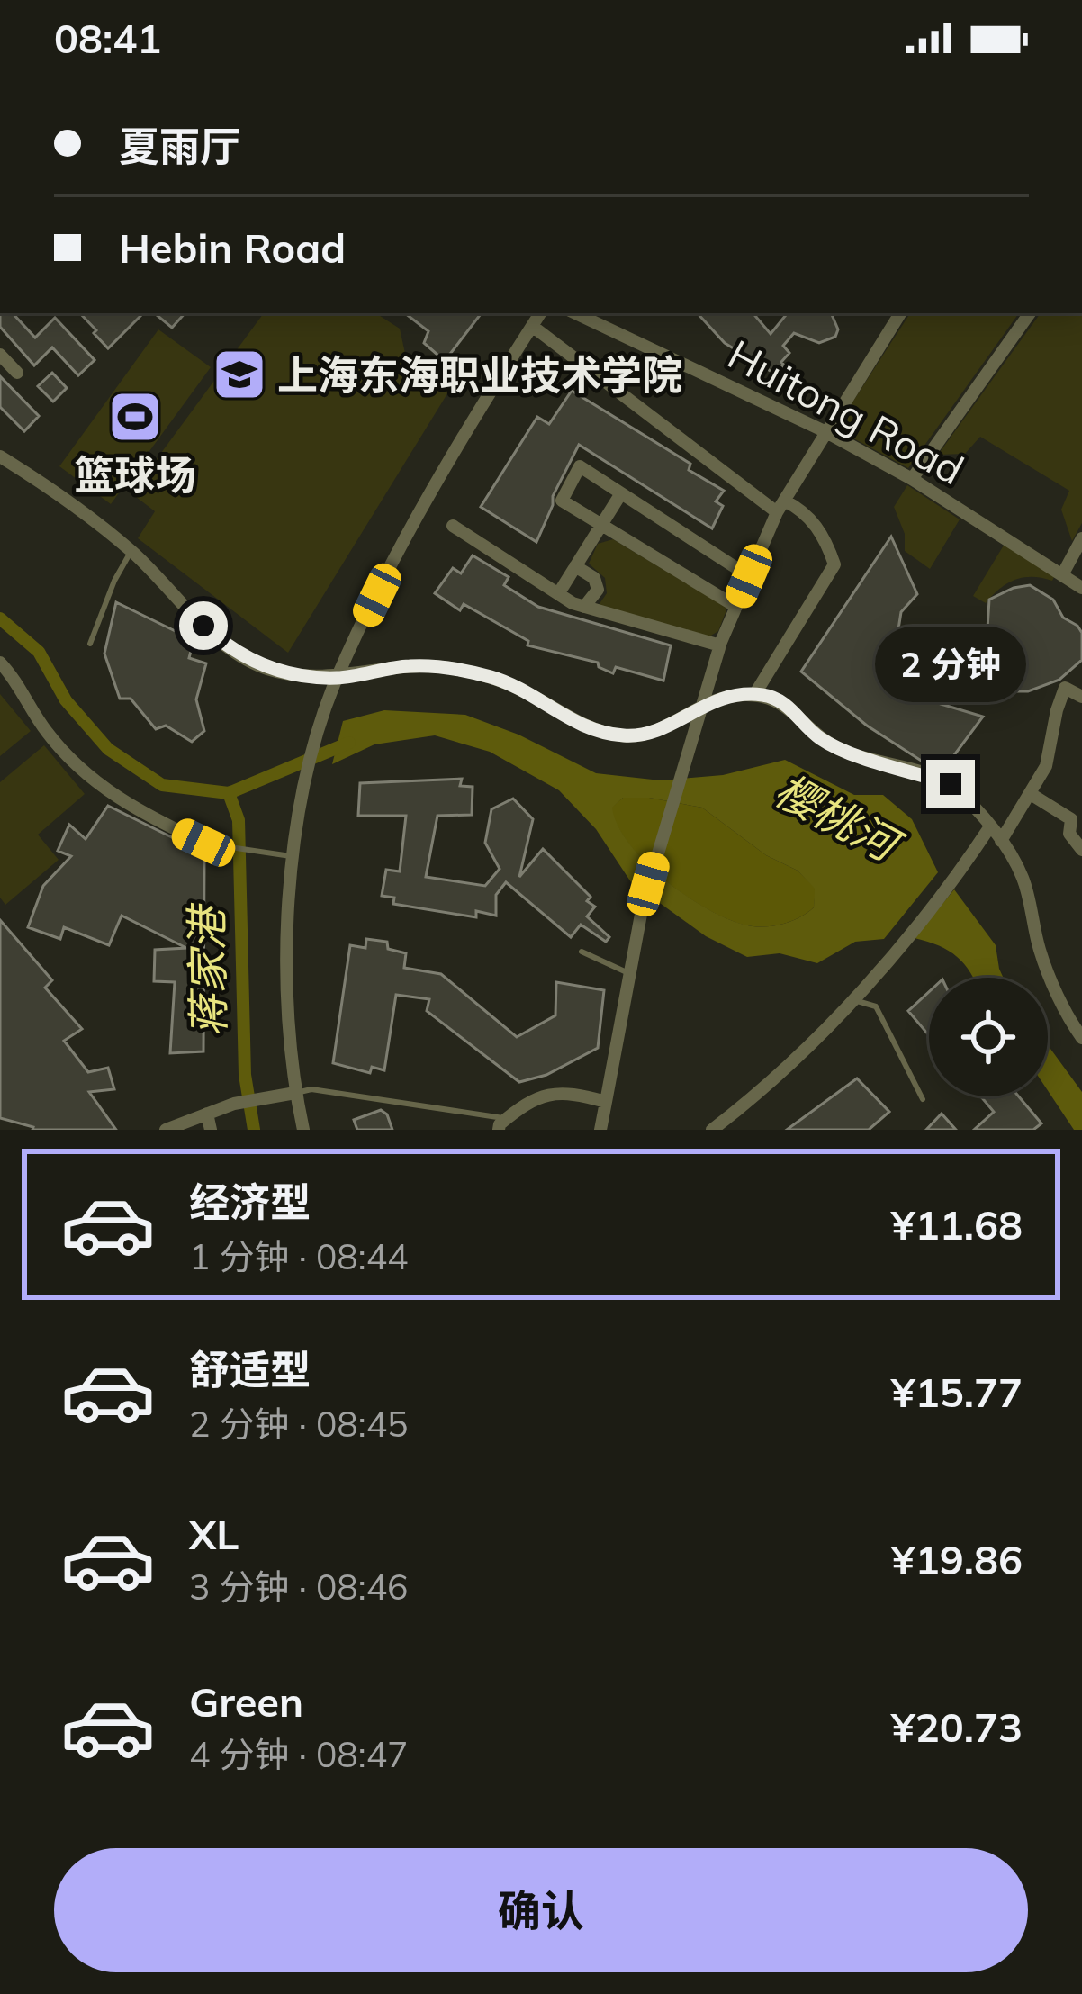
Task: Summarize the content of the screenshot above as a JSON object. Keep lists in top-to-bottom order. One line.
{"streets":{"street":["Huitong Road"]},"water":["樱桃河","蒋家港"],"places":{"school or university":["上海东海职业技术学院"],"sports":["篮球场"]},"page":{"status":"08:41","banner":["夏雨厅","Hebin Road"],"bubble":"2 分钟","list":[{"name":"经济型","note":"1 分钟 · 08:44","value":"¥11.68"},{"name":"舒适型","note":"2 分钟 · 08:45","value":"¥15.77"},{"name":"XL","note":"3 分钟 · 08:46","value":"¥19.86"},{"name":"Green","note":"4 分钟 · 08:47","value":"¥20.73"}],"buttons":"确认"}}
